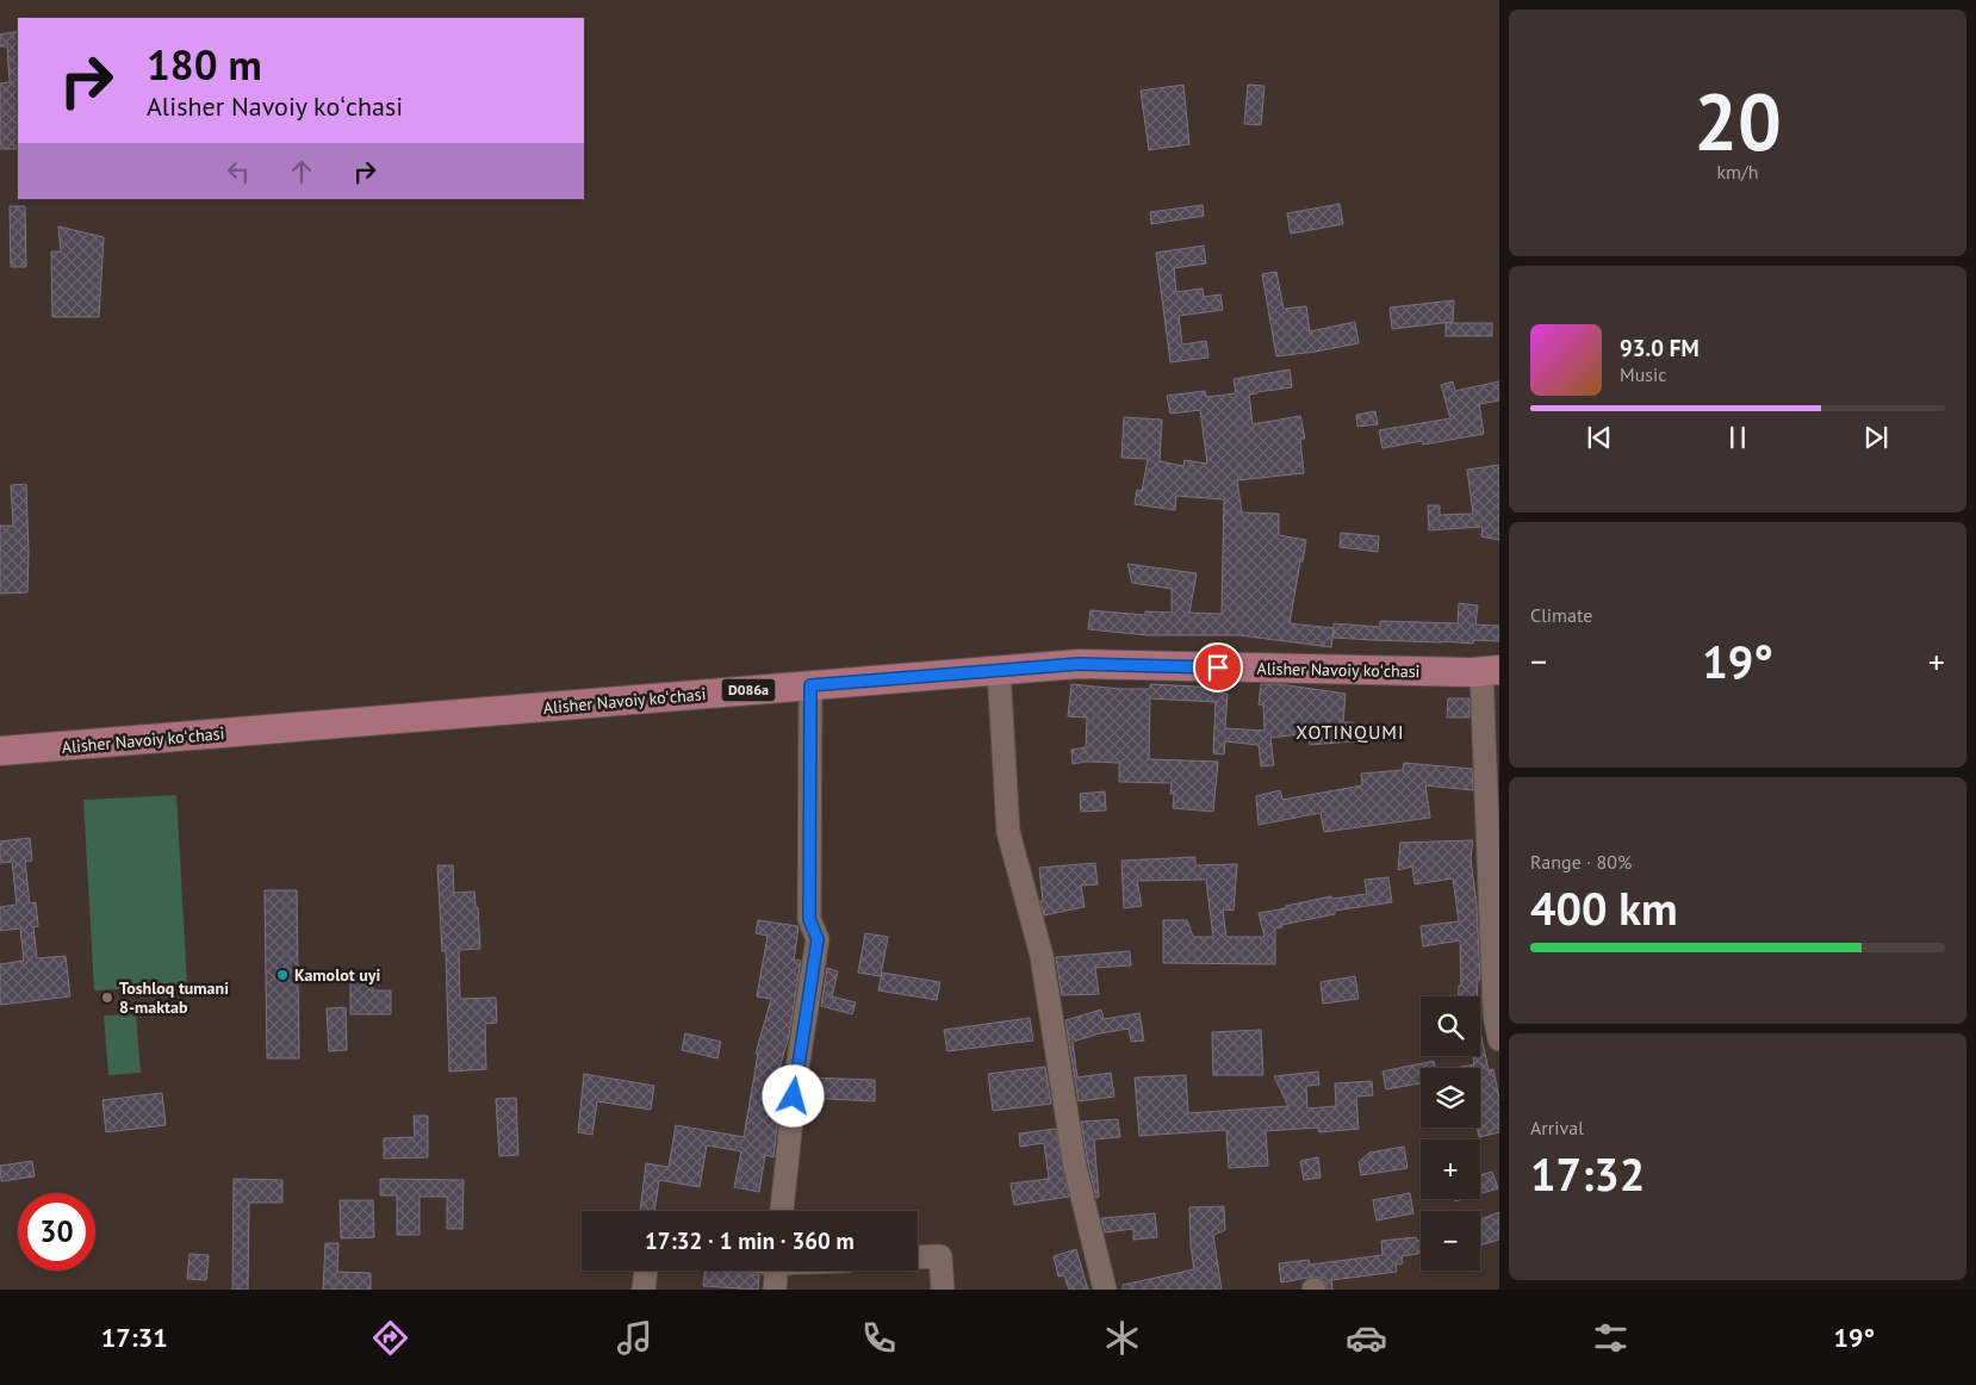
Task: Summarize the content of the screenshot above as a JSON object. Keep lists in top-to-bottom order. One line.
{"streets":{"main road":["Alisher Navoiy koʻchasi","D086a"]},"districts":["XOTINQUMI"],"places":["Kamolot uyi","Toshloq tumani 8-maktab"],"page":{"tile":[["20","km/h"],"Climate",["Range · 80%","400 km"],["Arrival","17:32"]],"turn":["180 m","Alisher Navoiy koʻchasi"],"song":["93.0 FM","Music"],"heat":["−","19°","+"],"map_buttons":["+","−"],"limit":"30","trip":"17:32 · 1 min · 360 m","tabs":["17:31","19°"]}}
